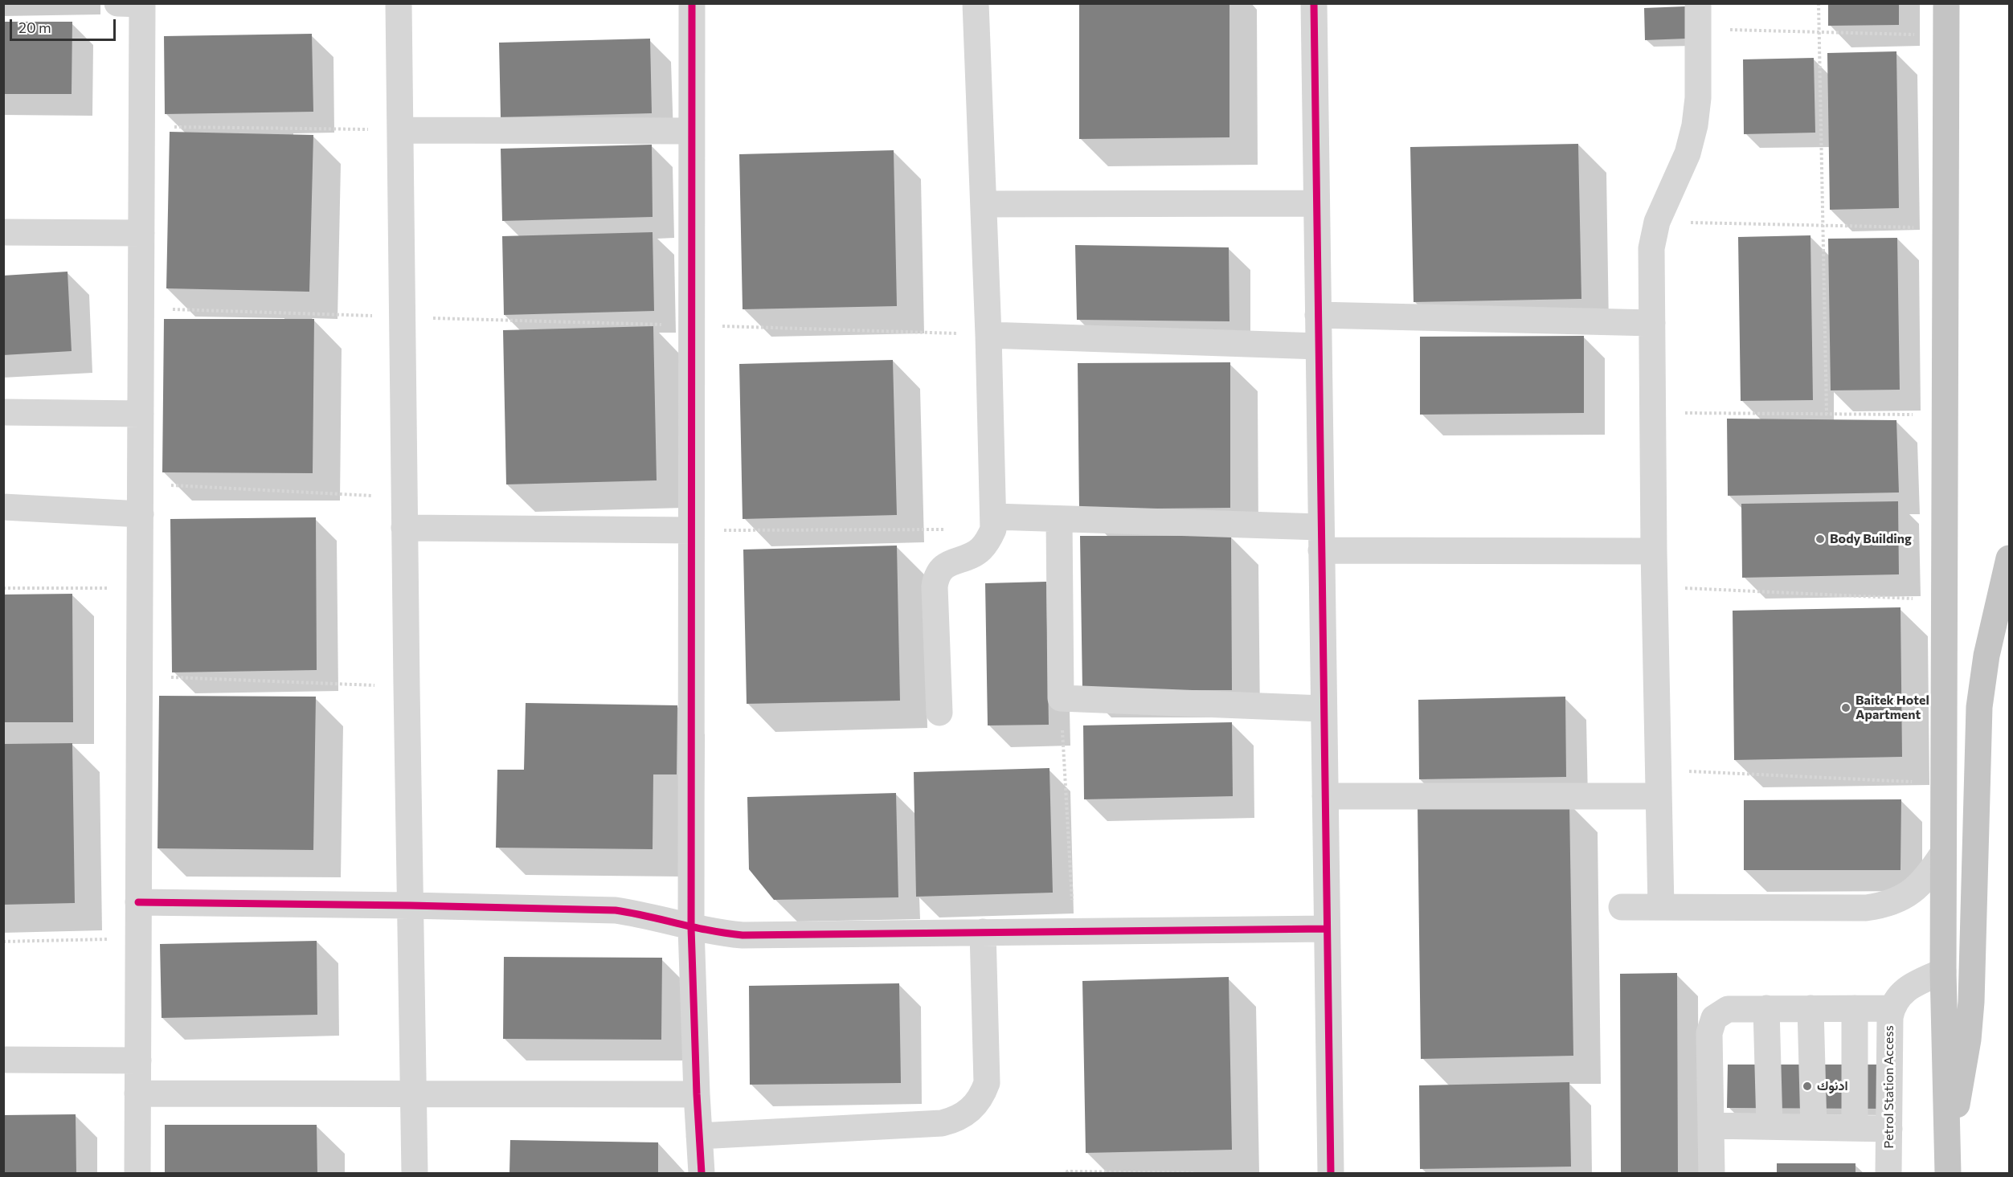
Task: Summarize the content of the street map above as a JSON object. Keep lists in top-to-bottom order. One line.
{"streets":{"street":["Petrol Station Access"]},"places":["Body Building","Baitek Hotel Apartment","ادنوك"],"scale_bar":"20 m"}
